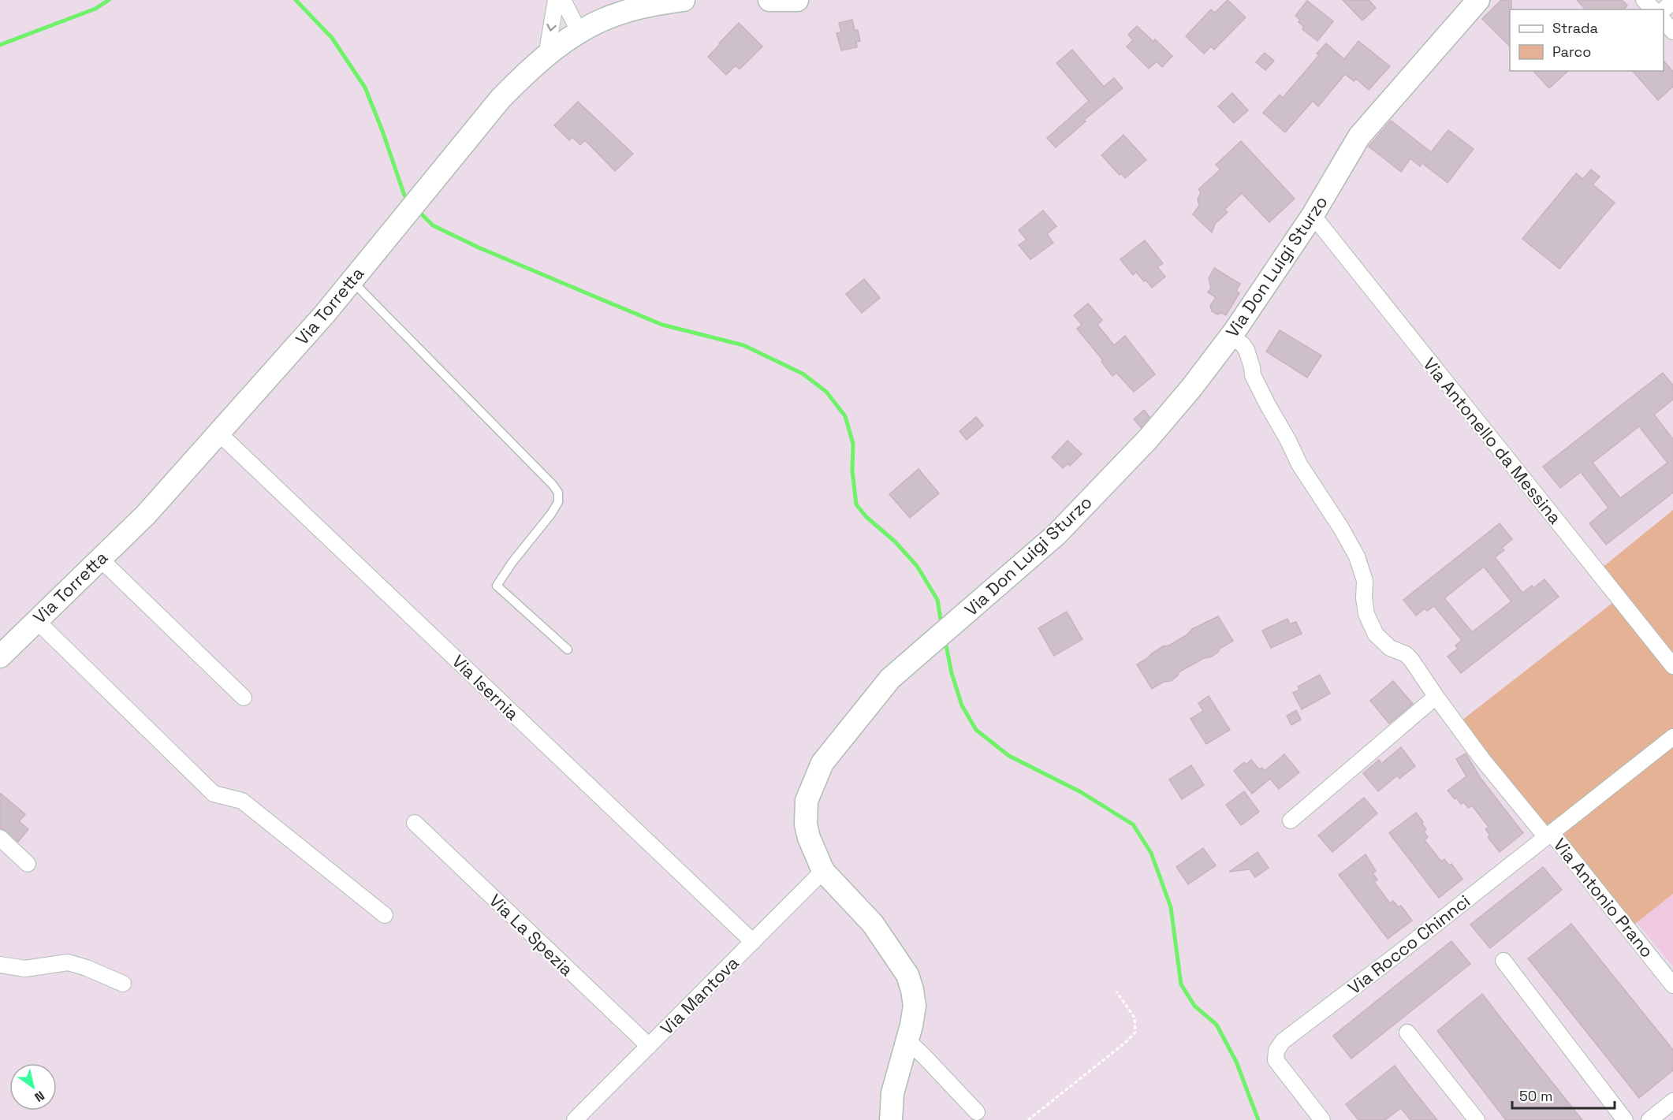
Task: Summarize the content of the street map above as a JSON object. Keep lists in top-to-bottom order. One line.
{"streets":{"street":["Via Don Luigi Sturzo","Via Torretta","Via Antonello da Messina","Via Isernia","Via Antonio Prano","Via La Spezia","Via Rocco Chinnci","Via Mantova"]},"crossings":[["Via Don Luigi Sturzo","Via Antonello da Messina"],["Via Don Luigi Sturzo","Via Antonio Prano"],["Via Don Luigi Sturzo","Via Mantova"],["Via Torretta","Via Isernia"],["Via Isernia","Via Mantova"],["Via Antonio Prano","Via Rocco Chinnci"],["Via La Spezia","Via Mantova"]],"legend":["Strada","Parco"],"scale_bar":"50 m","north":"bottom right"}
